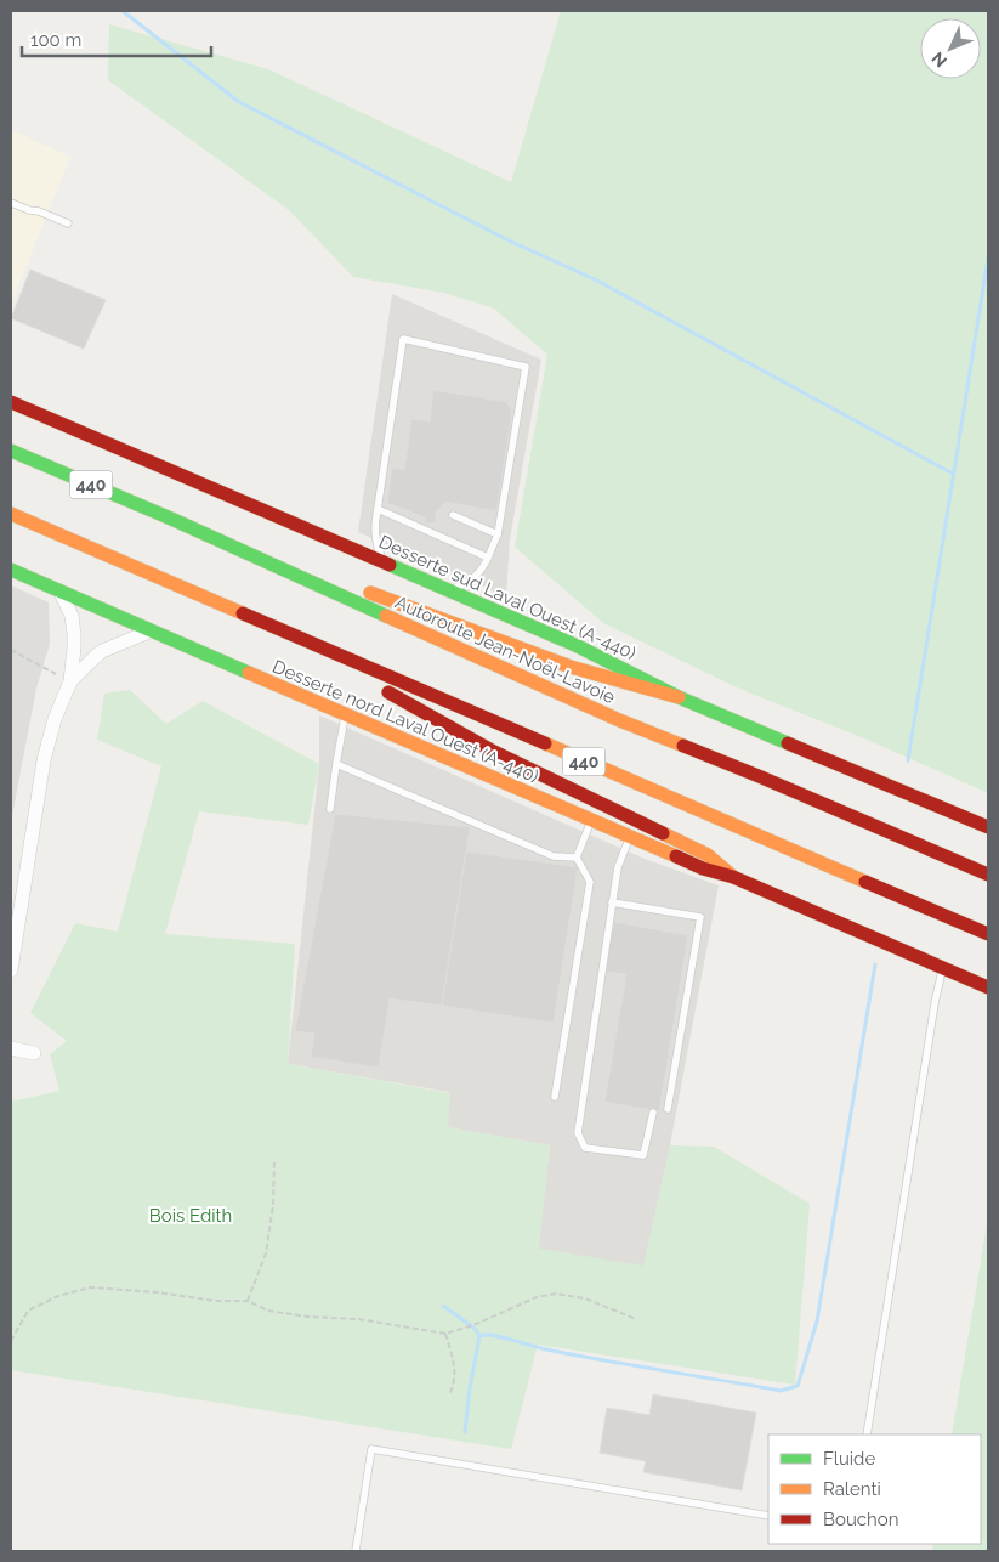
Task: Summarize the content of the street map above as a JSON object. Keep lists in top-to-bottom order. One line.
{"streets":{"main road":["440","Desserte sud Laval Ouest (A-440)","Autoroute Jean-Noël-Lavoie","Desserte nord Laval Ouest (A-440)"]},"parks":["Bois Edith"],"legend":["Fluide","Ralenti","Bouchon"],"scale_bar":"100 m","north":"bottom left"}
